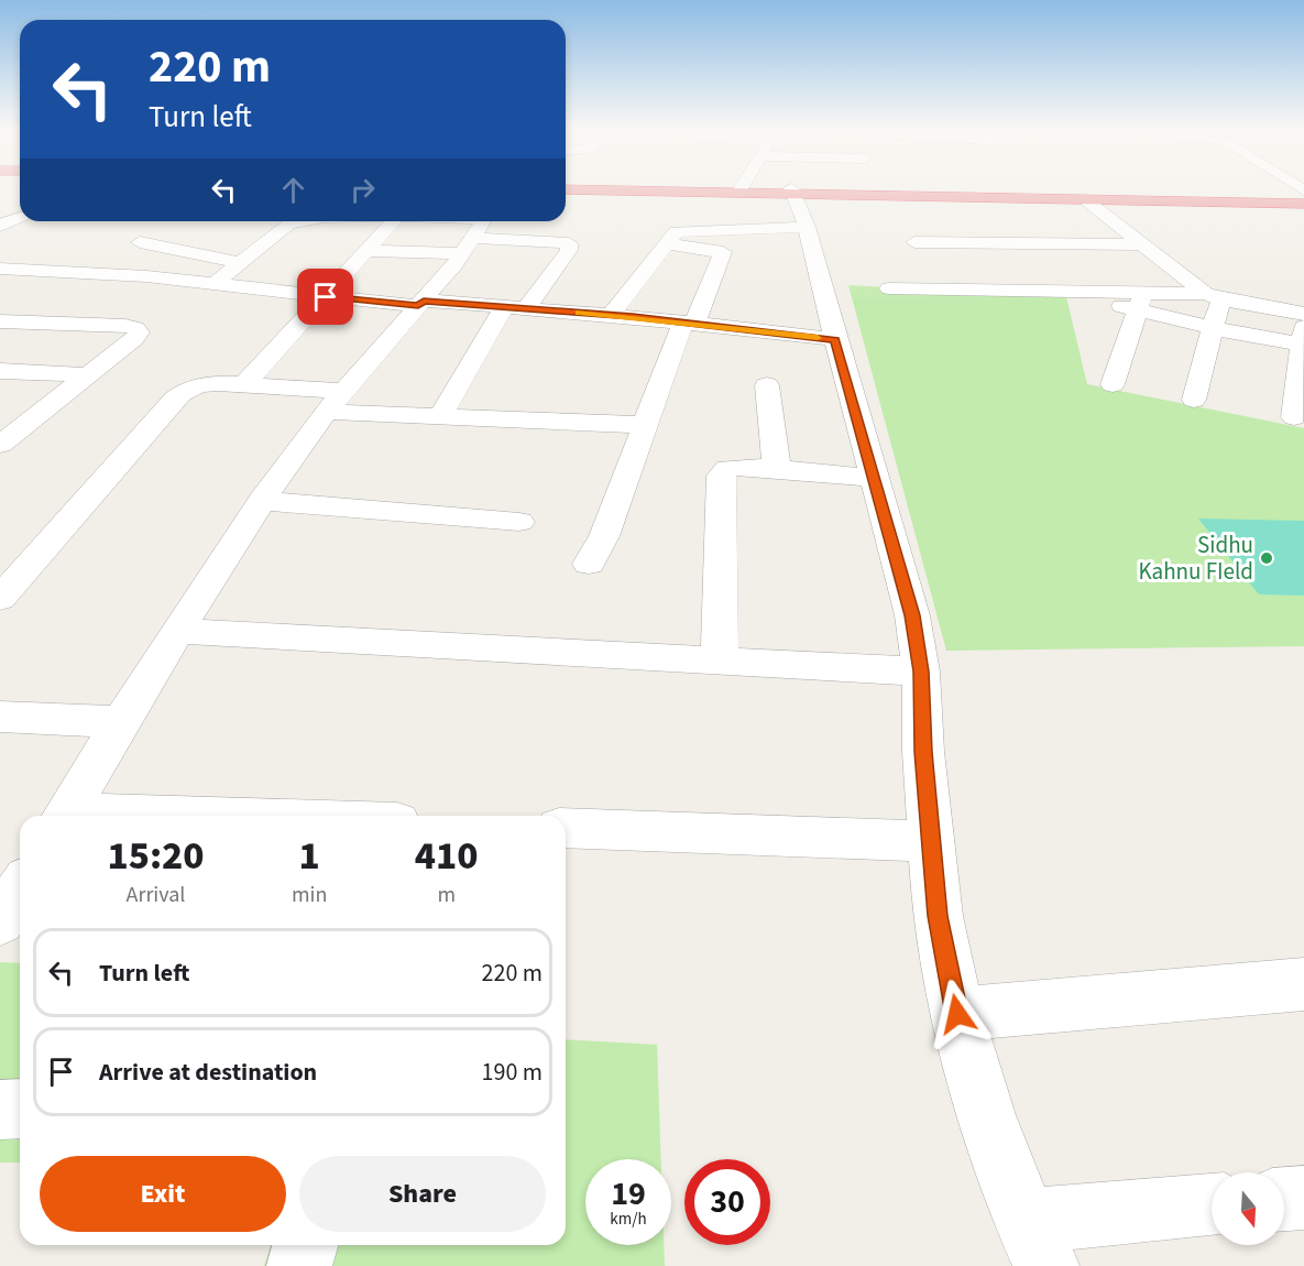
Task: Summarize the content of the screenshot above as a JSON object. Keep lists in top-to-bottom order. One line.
{"places":["Sidhu Kahnu FIeld"],"north":"bottom","page":{"turn":["220 m","Turn left"],"eta":["15:20","Arrival","1","min","410","m"],"list":[{"name":"Turn left","value":"220 m"},{"name":"Arrive at destination","value":"190 m"}],"buttons":["Exit","Share"],"speed":"19 km/h","limit":"30"}}
